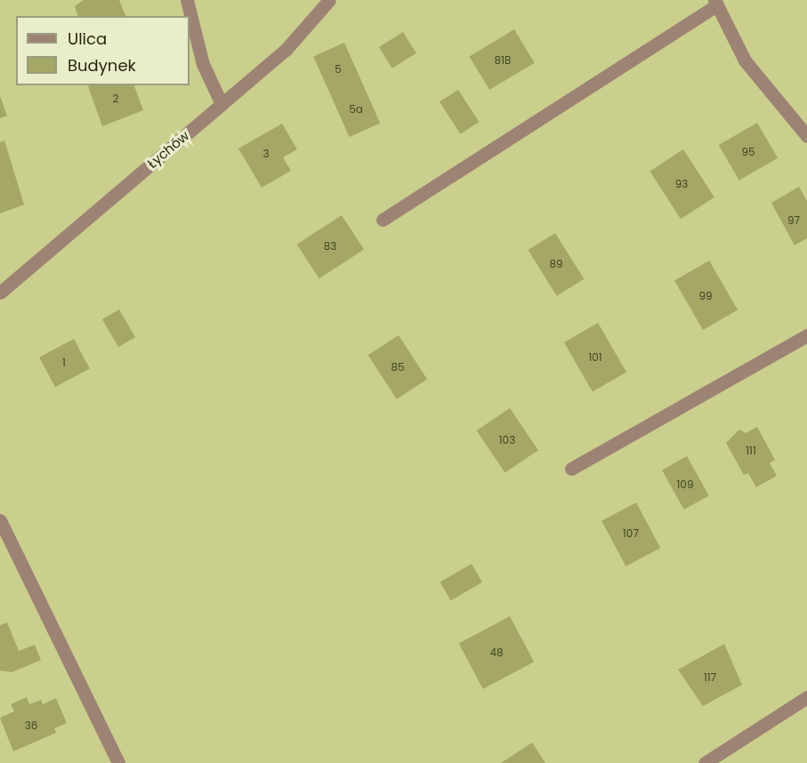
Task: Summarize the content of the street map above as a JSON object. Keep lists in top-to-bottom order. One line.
{"streets":{"street":["Łychów"]},"house_numbers":["81B","5","2","5a","95","3","93","97","83","89","99","101","1","85","103","111","109","107","48","117","36"],"legend":["Ulica","Budynek"]}
